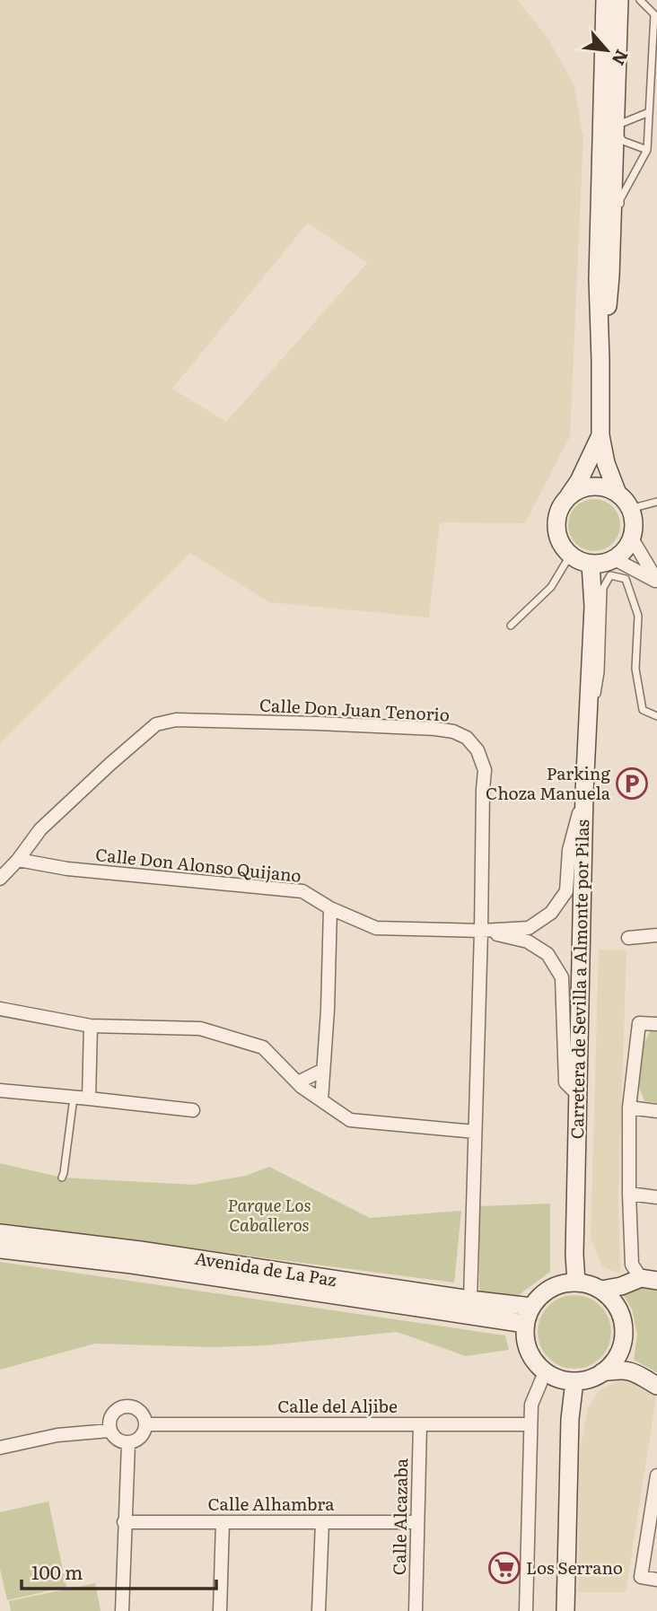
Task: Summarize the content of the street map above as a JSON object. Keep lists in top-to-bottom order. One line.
{"streets":{"main road":["Carretera de Sevilla a Almonte por Pilas","Avenida de La Paz"],"street":["Calle Don Juan Tenorio","Calle Don Alonso Quijano","Calle del Aljibe","Calle Alhambra","Calle Alcazaba"]},"crossings":[["Calle Don Juan Tenorio","Calle Don Alonso Quijano"],["Calle Don Juan Tenorio","Avenida de La Paz"],["Carretera de Sevilla a Almonte por Pilas","Avenida de La Paz"],["Calle del Aljibe","Calle Alcazaba"],["Calle Alhambra","Calle Alcazaba"]],"parks":["Parque Los Caballeros"],"places":{"parking":["Parking Choza Manuela"],"supermarket":["Los Serrano"]},"scale_bar":"100 m","north":"bottom right"}
